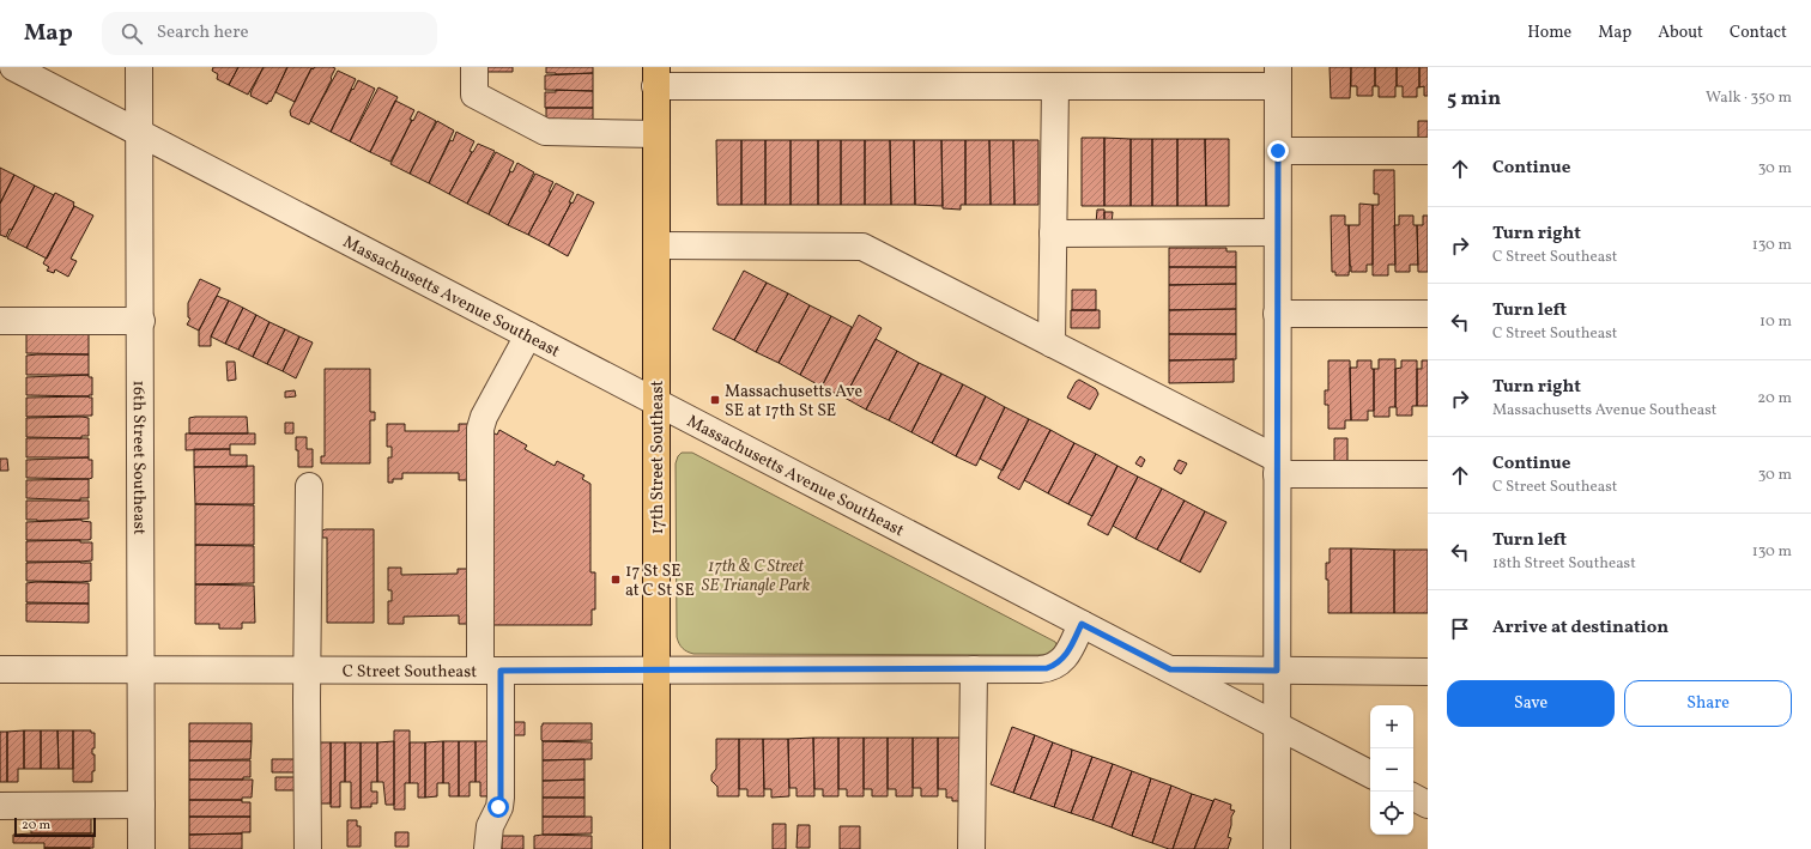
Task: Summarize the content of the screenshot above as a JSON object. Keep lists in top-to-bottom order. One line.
{"streets":{"main road":["17th Street Southeast"],"street":["Massachusetts Avenue Southeast","16th Street Southeast","C Street Southeast"]},"crossings":[["Massachusetts Avenue Southeast","16th Street Southeast"],["Massachusetts Avenue Southeast","17th Street Southeast"],["Massachusetts Avenue Southeast","C Street Southeast"],["16th Street Southeast","C Street Southeast"],["17th Street Southeast","C Street Southeast"]],"parks":["17th & C Street SE Triangle Park"],"places":{"transit":["Massachusetts Ave SE at 17th St SE","17 St SE at C St SE"]},"scale_bar":"20 m","page":{"header":"Map","search":"Search here","nav":["Home","Map","About","Contact"],"heading":["5 min","Walk · 350 m"],"list":[["Continue","30 m"],["Turn right","C Street Southeast","130 m"],["Turn left","C Street Southeast","10 m"],["Turn right","Massachusetts Avenue Southeast","20 m"],["Continue","C Street Southeast","30 m"],["Turn left","18th Street Southeast","130 m"],"Arrive at destination"],"buttons":["Save","Share"],"map_buttons":["+","−"],"scale":"20 m"}}
